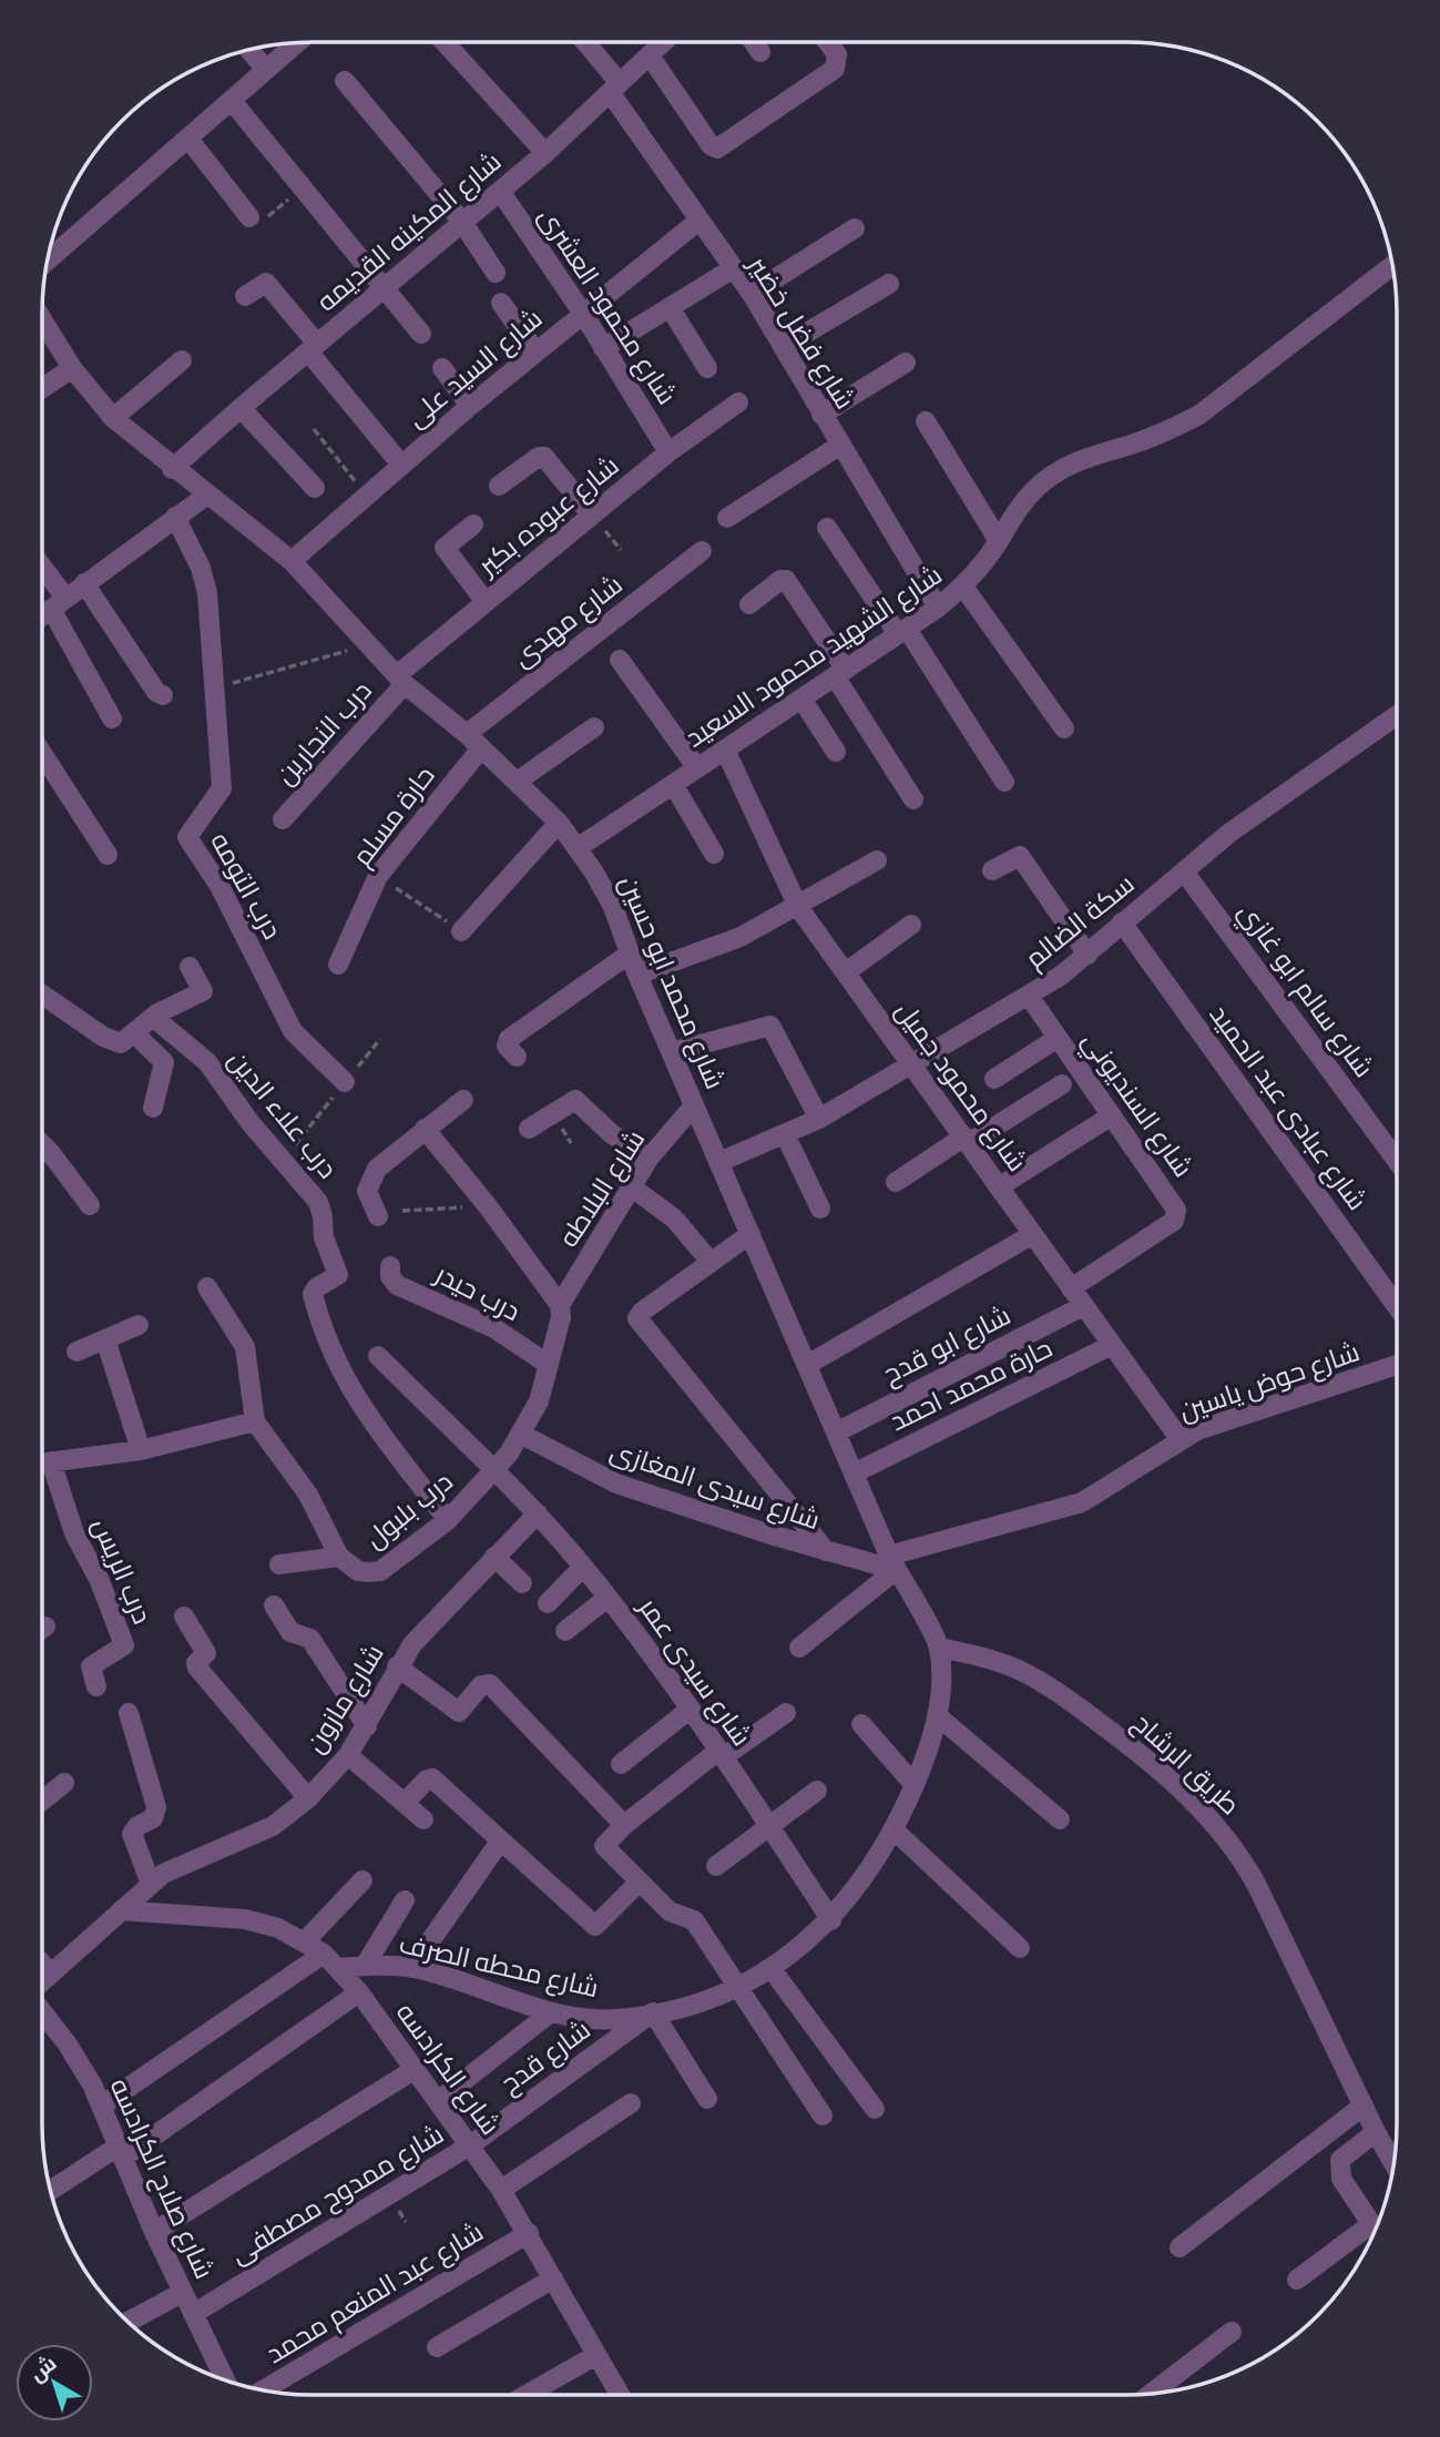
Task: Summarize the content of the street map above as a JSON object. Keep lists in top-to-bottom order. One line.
{"streets":{"street":["شارع المكينه القديمه","شارع محمود العشرى","شارع فضل خضير","شارع السيد على","شارع عبوده بكير","شارع مهدى","شارع الشهيد محمود السعيد","درب النجارين","حارة مسلم","درب التومه","سكة الضالم","شارع محمد ابو حسين","شارع سالم ابو غازي","شارع محمود جميل","شارع السنديوني","شارع عبادى عبد الحميد","درب علاء الدين","شارع البلاطه","درب حيدر","شارع ابو قدح","شارع حوض ياسين","حارة محمد احمد","شارع سيدى المغازى","درب بلبول","درب الريس","شارع سيدى عمر","شارع مازون","طريق الرشاح","شارع محطه الصرف","شارع قدح","شارع الكرادسه","شارع صلاح الكرادسه","شارع ممدوح مصطفى","شارع عبد المنعم محمد"]},"crossings":[["شارع المكينه القديمه","شارع محمود العشرى"],["شارع المكينه القديمه","شارع فضل خضير"],["شارع المكينه القديمه","شارع محمد ابو حسين"],["شارع محمود العشرى","شارع السيد على"],["شارع محمود العشرى","شارع عبوده بكير"],["شارع فضل خضير","شارع السيد على"],["شارع فضل خضير","شارع الشهيد محمود السعيد"],["شارع السيد على","شارع محمد ابو حسين"],["شارع عبوده بكير","درب النجارين"],["شارع عبوده بكير","شارع محمد ابو حسين"],["شارع مهدى","شارع محمد ابو حسين"],["شارع الشهيد محمود السعيد","شارع محمد ابو حسين"],["شارع الشهيد محمود السعيد","شارع محمود جميل"],["درب النجارين","شارع محمد ابو حسين"],["حارة مسلم","شارع محمد ابو حسين"],["سكة الضالم","شارع محمد ابو حسين"],["سكة الضالم","شارع سالم ابو غازي"],["سكة الضالم","شارع محمود جميل"],["سكة الضالم","شارع السنديوني"],["سكة الضالم","شارع عبادى عبد الحميد"],["شارع محمد ابو حسين","شارع البلاطه"],["شارع محمد ابو حسين","شارع ابو قدح"],["شارع محمد ابو حسين","شارع حوض ياسين"],["شارع محمد ابو حسين","حارة محمد احمد"],["شارع محمد ابو حسين","شارع سيدى المغازى"],["شارع محمد ابو حسين","طريق الرشاح"],["شارع محمد ابو حسين","شارع محطه الصرف"],["شارع محمود جميل","شارع السنديوني"],["شارع محمود جميل","شارع ابو قدح"],["شارع محمود جميل","شارع حوض ياسين"],["شارع محمود جميل","حارة محمد احمد"],["درب علاء الدين","درب بلبول"],["شارع البلاطه","درب بلبول"],["درب حيدر","درب بلبول"],["شارع حوض ياسين","شارع سيدى المغازى"],["شارع سيدى المغازى","درب بلبول"],["درب بلبول","شارع سيدى عمر"],["شارع سيدى عمر","شارع مازون"],["شارع سيدى عمر","شارع محطه الصرف"],["شارع مازون","شارع الكرادسه"],["طريق الرشاح","شارع محطه الصرف"],["شارع محطه الصرف","شارع قدح"],["شارع محطه الصرف","شارع الكرادسه"],["شارع قدح","شارع الكرادسه"],["شارع قدح","شارع ممدوح مصطفى"],["شارع الكرادسه","شارع ممدوح مصطفى"],["شارع الكرادسه","شارع عبد المنعم محمد"],["شارع صلاح الكرادسه","شارع ممدوح مصطفى"]],"north":"top left"}
